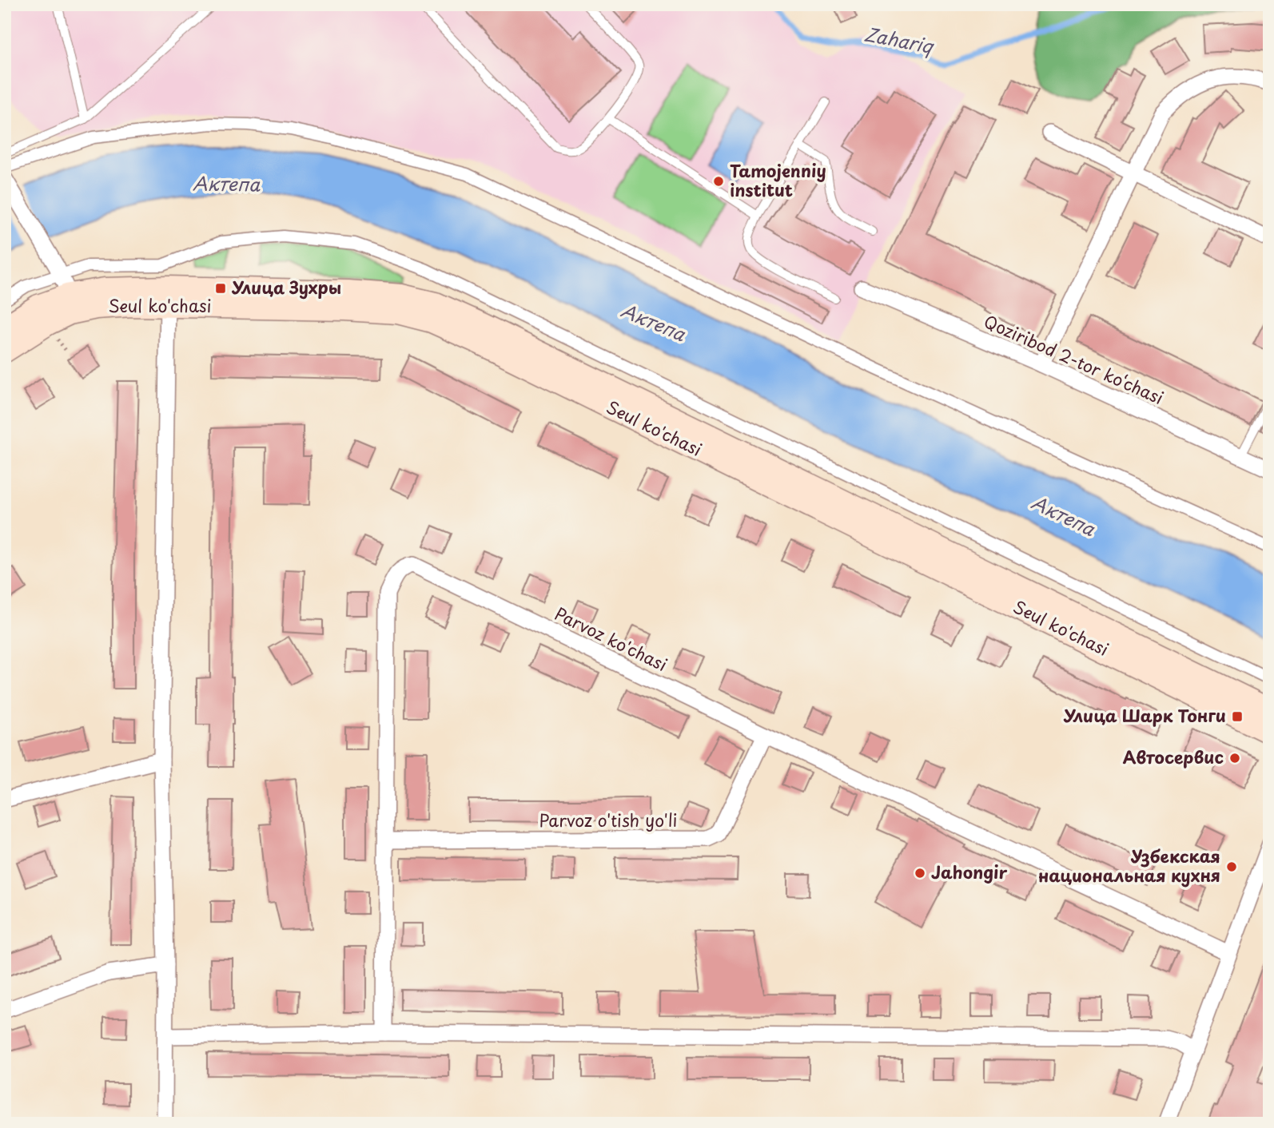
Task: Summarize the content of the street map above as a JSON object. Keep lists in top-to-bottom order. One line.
{"streets":{"main road":["Seul ko'chasi"],"street":["Qoziribod 2-tor ko‘chasi","Parvoz ko'chasi","Parvoz o'tish yo'li"]},"crossings":[["Parvoz ko'chasi","Parvoz o'tish yo'li"]],"water":["Zahariq","Актепа"],"places":{"other":["Tamojenniy institut","Автосервис","Узбекская национальная кухня","Jahongir"],"transit":["Улица Зухры","Улица Шарк Тонги"]}}
